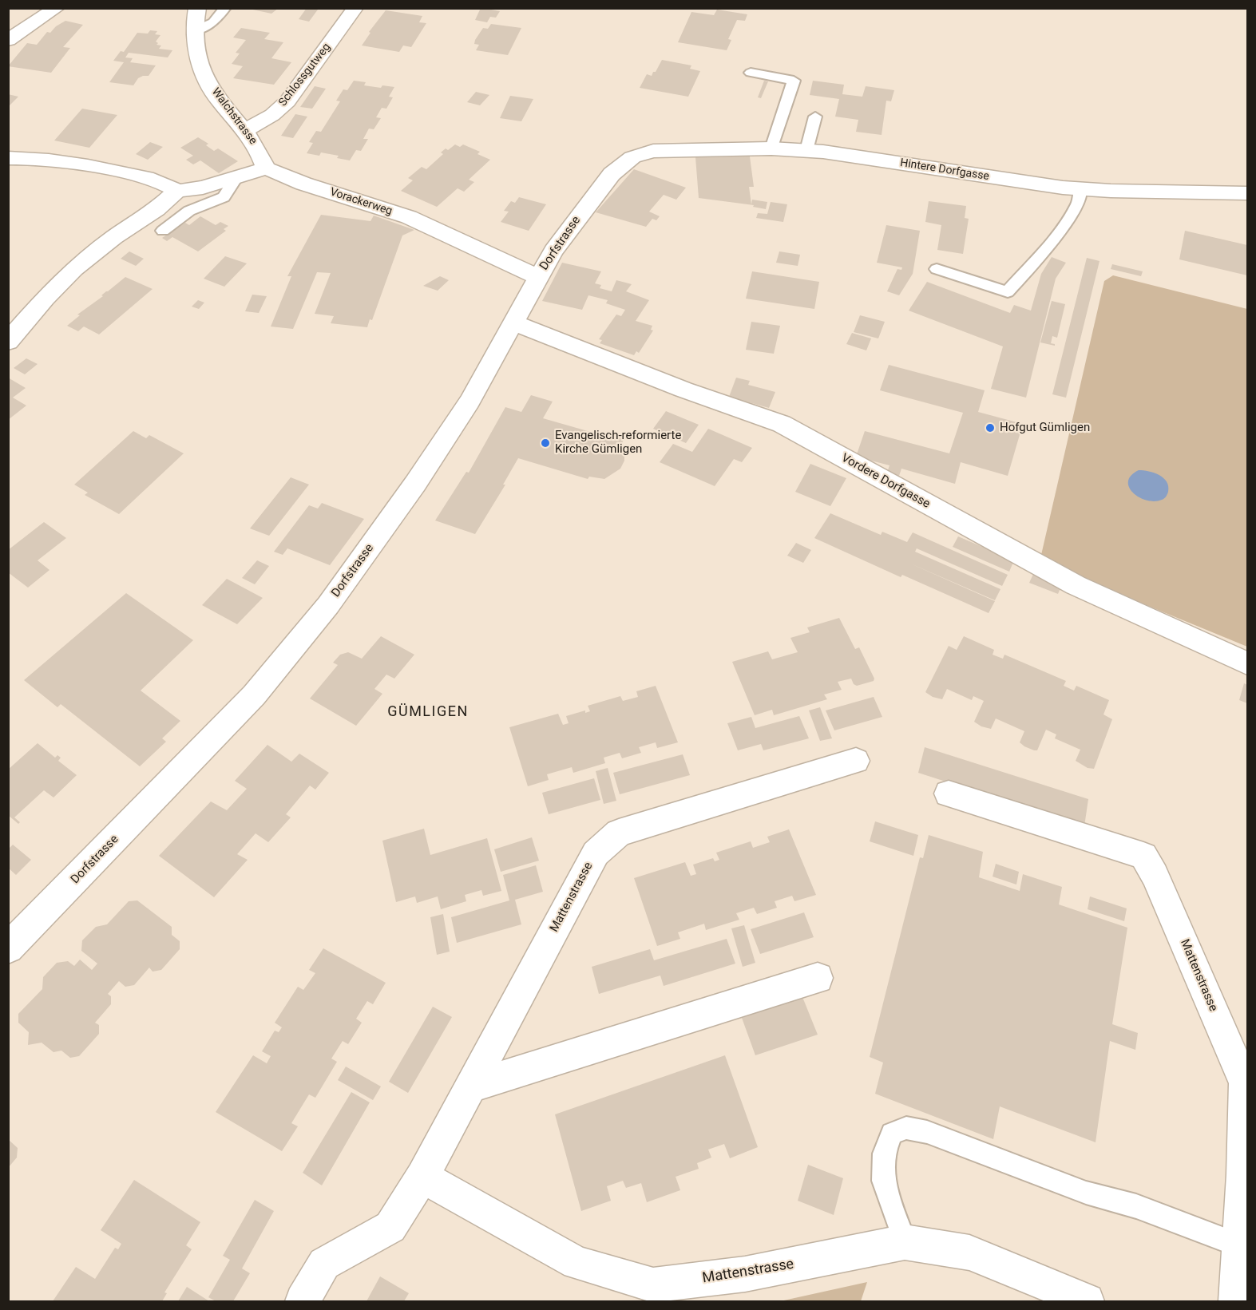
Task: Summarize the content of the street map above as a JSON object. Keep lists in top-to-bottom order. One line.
{"streets":{"street":["Schlossgutweg","Walchstrasse","Hintere Dorfgasse","Vorackerweg","Dorfstrasse","Vordere Dorfgasse","Mattenstrasse"]},"crossings":[["Schlossgutweg","Walchstrasse"],["Walchstrasse","Vorackerweg"],["Hintere Dorfgasse","Dorfstrasse"],["Vorackerweg","Dorfstrasse"],["Dorfstrasse","Vordere Dorfgasse"]],"districts":["GÜMLIGEN"],"places":["Hofgut Gümligen","Evangelisch-reformierte Kirche Gümligen"]}
